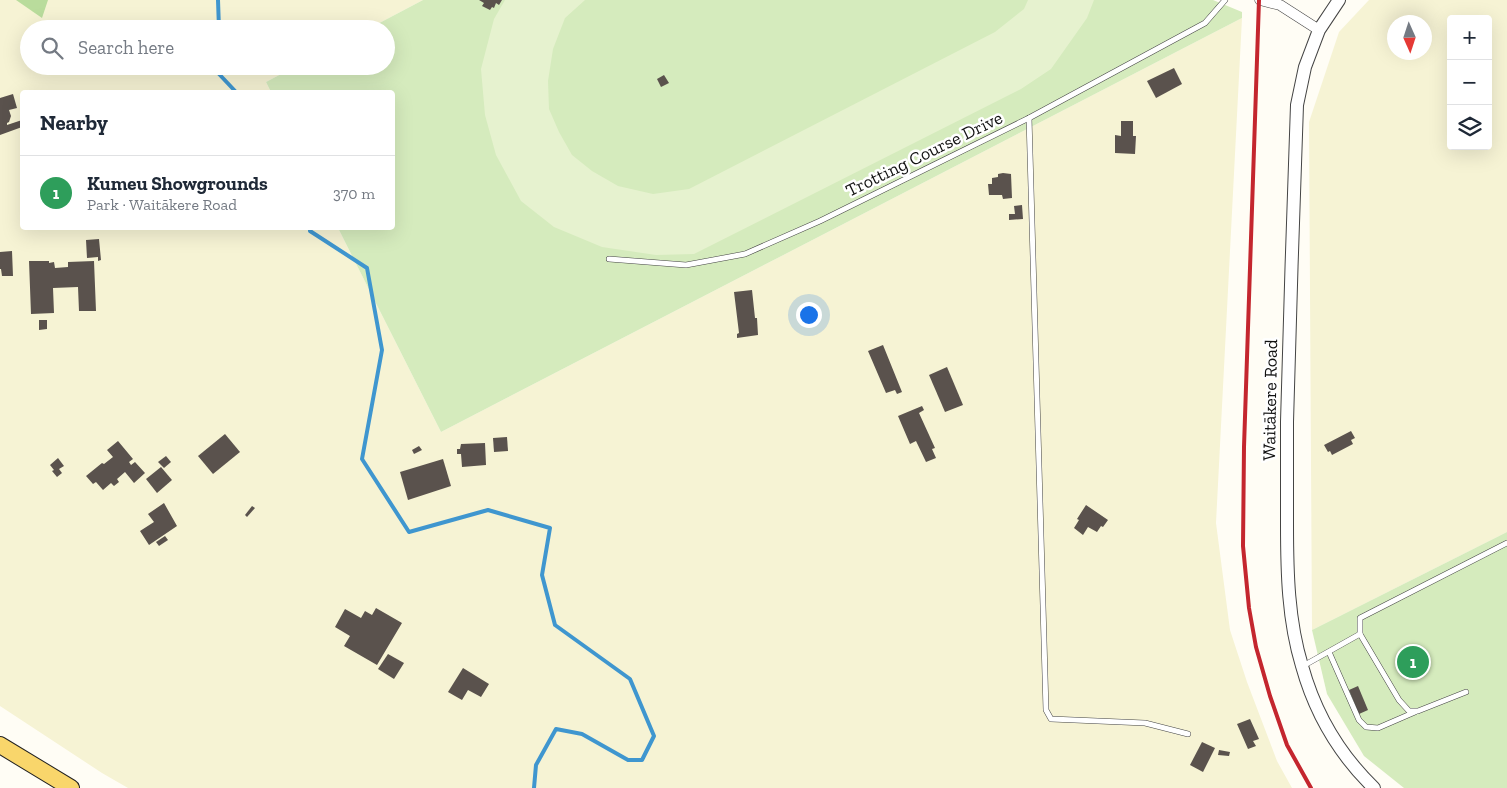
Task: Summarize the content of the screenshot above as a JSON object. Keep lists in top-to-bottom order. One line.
{"streets":{"street":["Waitākere Road"],"lane":["Trotting Course Drive"]},"north":"bottom","page":{"map_buttons":["+","−"],"search":"Search here","heading":"Nearby","list":[{"mark":"1","name":"Kumeu Showgrounds","note":"Park · Waitākere Road","value":"370 m"}],"pins":"1"}}
